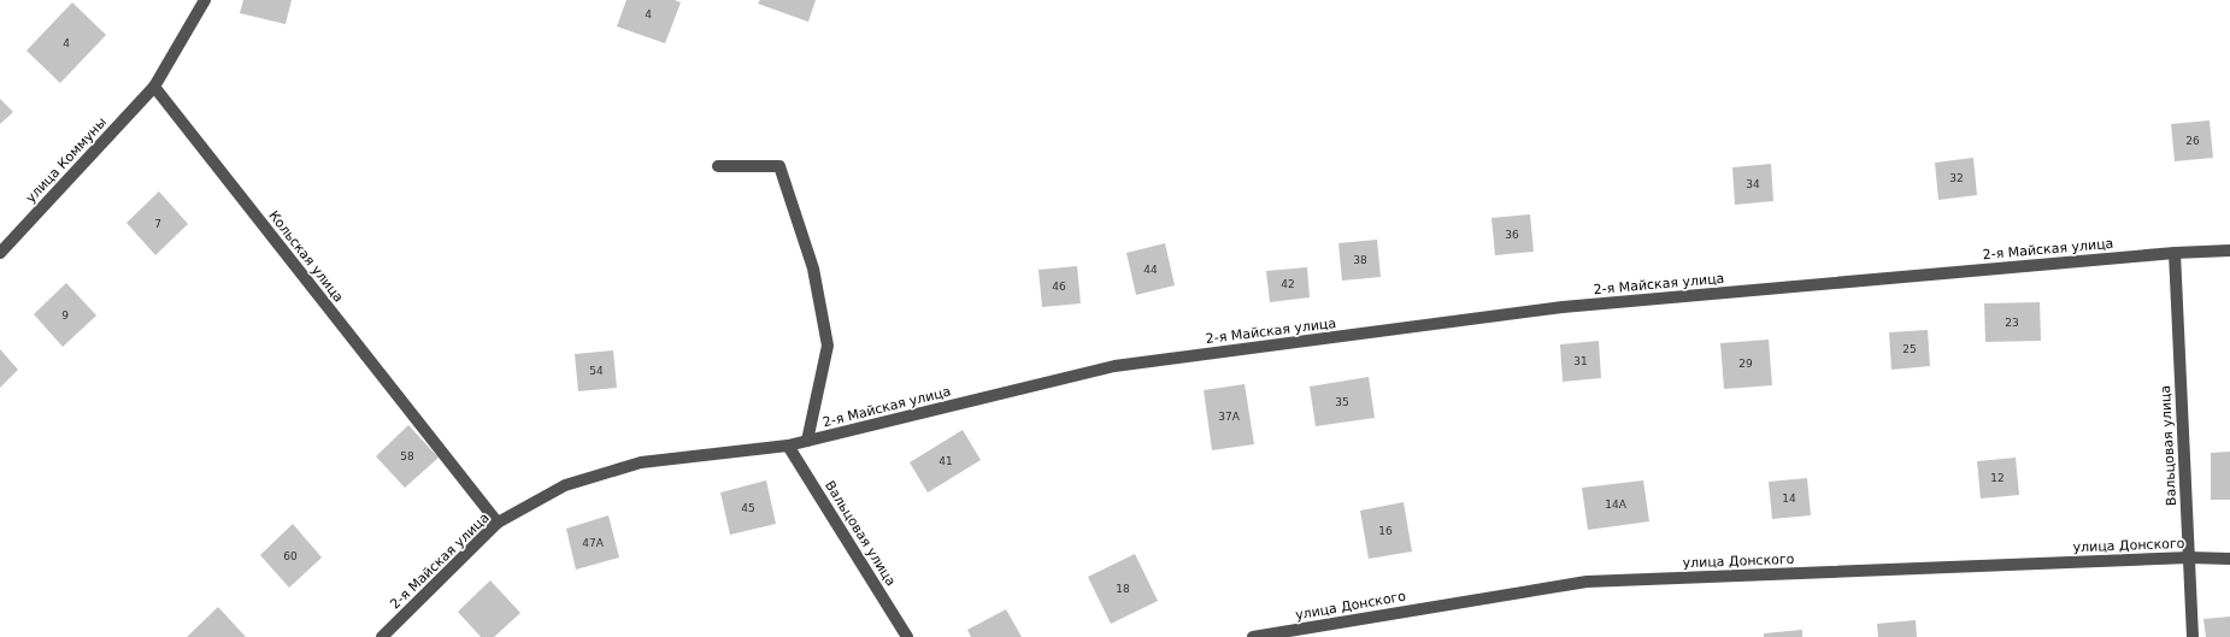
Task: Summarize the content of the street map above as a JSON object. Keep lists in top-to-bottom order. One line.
{"streets":{"street":["улица Коммуны","2-я Майская улица","Кольская улица","Вальцовая улица","улица Донского"]},"crossings":[["улица Коммуны","Кольская улица"],["2-я Майская улица","Кольская улица"],["2-я Майская улица","Вальцовая улица"],["Вальцовая улица","улица Донского"]],"house_numbers":["4","4","26","32","34","7","36","38","44","42","46","9","23","25","31","29","54","35","37А","58","41","12","14","14А","45","16","47А","60","18"]}
